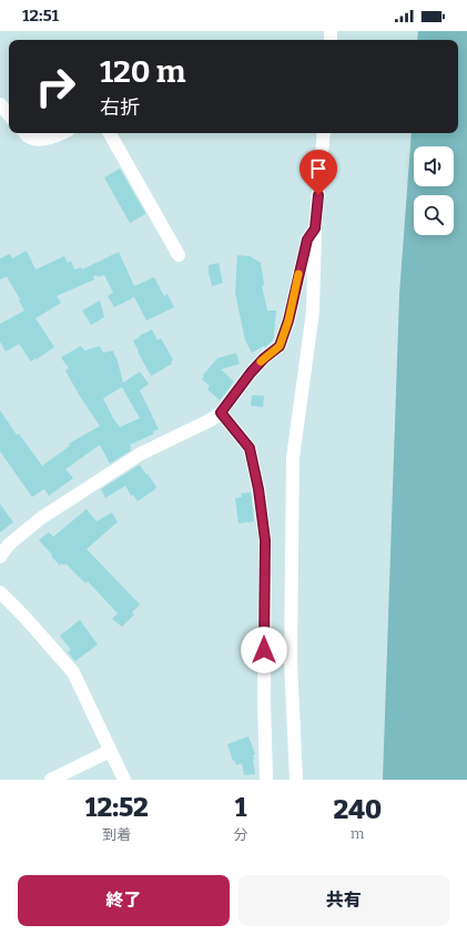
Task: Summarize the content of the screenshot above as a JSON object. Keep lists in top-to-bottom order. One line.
{"page":{"status":"12:51","turn":["120 m","右折"],"eta":["12:52","到着","1","分","240","m"],"buttons":["終了","共有"]}}
